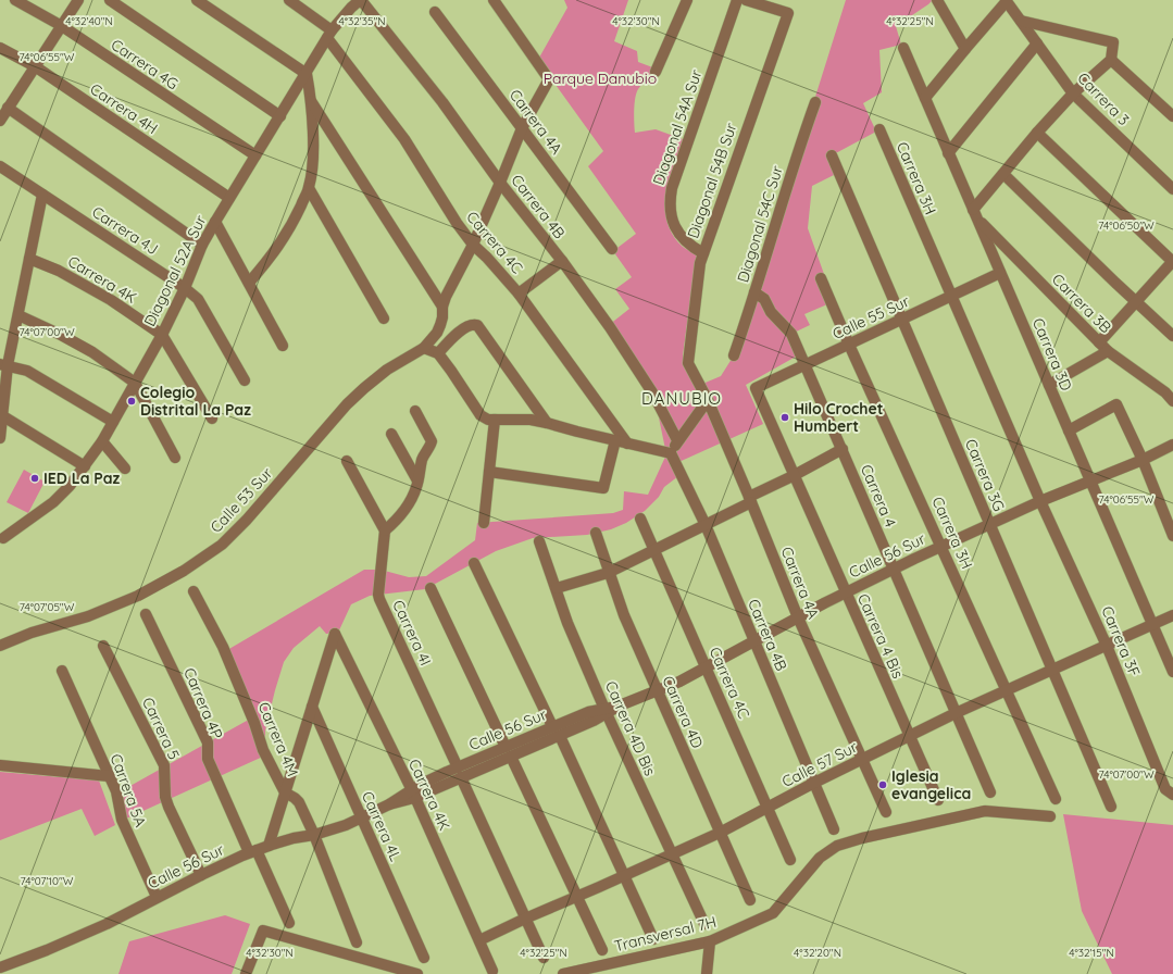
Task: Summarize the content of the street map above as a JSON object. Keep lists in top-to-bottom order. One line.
{"streets":{"street":["Carrera 4G","Carrera 3","Carrera 4H","Carrera 4A","Diagonal 54A Sur","Carrera 3H","Diagonal 54B Sur","Carrera 4B","Diagonal 54C Sur","Carrera 4J","Carrera 4C","Diagonal 52A Sur","Carrera 4K","Carrera 3B","Calle 55 Sur","Carrera 3D","Carrera 3G","Carrera 4","Calle 53 Sur","Calle 56 Sur","Carrera 4I","Carrera 4 Bis","Carrera 3F","Carrera 4P","Carrera 4D","Carrera 5","Carrera 4D Bis","Carrera 4M","Calle 57 Sur","Carrera 5A","Carrera 4L","Transversal 7H"]},"crossings":[["Carrera 4G","Diagonal 52A Sur"],["Carrera 4H","Diagonal 52A Sur"],["Carrera 4A","Diagonal 54B Sur"],["Carrera 4A","Calle 56 Sur"],["Carrera 4A","Calle 57 Sur"],["Diagonal 54A Sur","Diagonal 54B Sur"],["Carrera 3H","Calle 55 Sur"],["Carrera 3H","Calle 56 Sur"],["Carrera 3H","Carrera 3F"],["Carrera 3H","Calle 57 Sur"],["Carrera 4B","Diagonal 52A Sur"],["Carrera 4B","Calle 56 Sur"],["Carrera 4B","Calle 57 Sur"],["Diagonal 54C Sur","Carrera 4"],["Carrera 4J","Diagonal 52A Sur"],["Carrera 4C","Diagonal 52A Sur"],["Carrera 4C","Calle 56 Sur"],["Carrera 4C","Calle 57 Sur"],["Diagonal 52A Sur","Carrera 4K"],["Carrera 4K","Calle 56 Sur"],["Carrera 4K","Calle 57 Sur"],["Carrera 4K","Carrera 4L"],["Carrera 3B","Carrera 3D"],["Calle 55 Sur","Carrera 3D"],["Calle 55 Sur","Carrera 3G"],["Calle 55 Sur","Carrera 4"],["Calle 55 Sur","Carrera 4 Bis"],["Carrera 3D","Calle 56 Sur"],["Carrera 3D","Calle 57 Sur"],["Carrera 3G","Calle 56 Sur"],["Carrera 3G","Calle 57 Sur"],["Carrera 4","Calle 56 Sur"],["Carrera 4","Calle 57 Sur"],["Calle 56 Sur","Carrera 4I"],["Calle 56 Sur","Carrera 4 Bis"],["Calle 56 Sur","Carrera 3F"],["Calle 56 Sur","Carrera 4P"],["Calle 56 Sur","Carrera 4D"],["Calle 56 Sur","Carrera 5"],["Calle 56 Sur","Carrera 4D Bis"],["Calle 56 Sur","Carrera 4M"],["Calle 56 Sur","Carrera 5A"],["Calle 56 Sur","Carrera 4L"],["Carrera 4I","Calle 57 Sur"],["Carrera 4 Bis","Calle 57 Sur"],["Carrera 3F","Calle 57 Sur"],["Carrera 4D","Calle 57 Sur"],["Carrera 4D Bis","Calle 57 Sur"]],"districts":["DANUBIO"],"parks":["Parque Danubio"],"places":["Colegio Distrital La Paz","Hilo Crochet Humbert","IED La Paz","Iglesia evangelica"],"coordinates":["4°32'40\"N","4°32'30\"N","4°32'25\"N","4°32'35\"N","74°06'55\"W","74°06'50\"W","74°07'00\"W","74°07'05\"W","74°07'10\"W","4°32'20\"N","4°32'15\"N"]}
